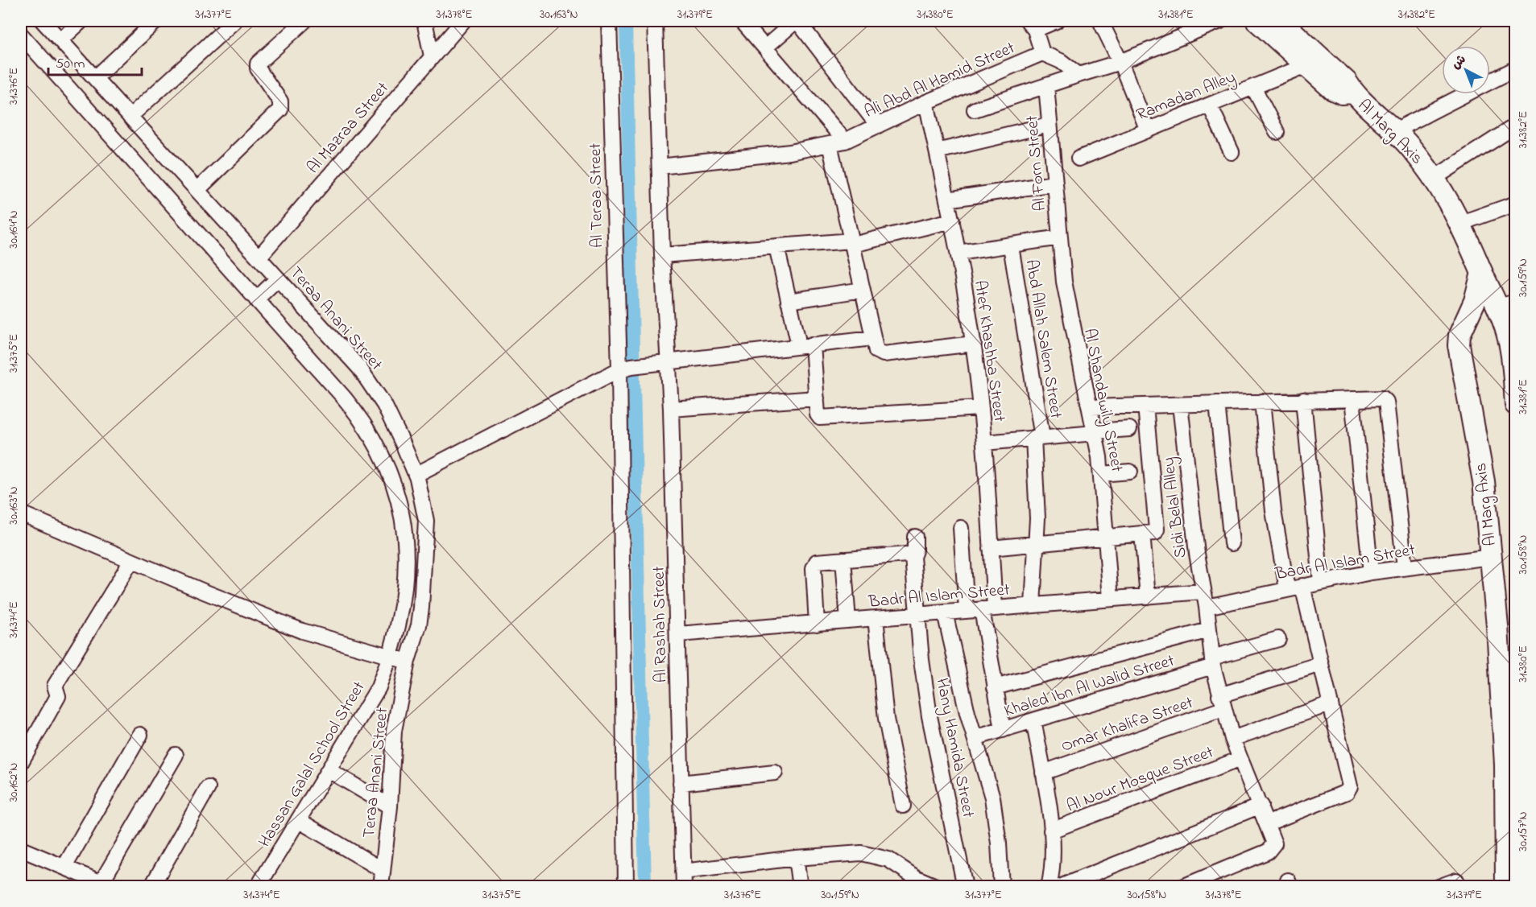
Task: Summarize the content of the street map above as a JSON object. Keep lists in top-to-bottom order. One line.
{"streets":{"main road":["Al Marg Axis"],"street":["Ali Abd Al Hamid Street","Ramadan Alley","Al Mazraa Street","Al Forn Street","Al Teraa Street","Teraa Anani Street","Abd Allah Salem Street","Atef Khashba Street","Al Shandawily Street","Sidi Belal Alley","Badr Al Islam Street","Al Rashah Street","Khaled Ibn Al Walid Street","Omar Khalifa Street","Hany Hamida Street","Hassan Galal School Street","Al Nour Mosque Street"]},"crossings":[["Ali Abd Al Hamid Street","Atef Khashba Street"],["Ramadan Alley","Al Marg Axis"],["Al Mazraa Street","Teraa Anani Street"],["Al Marg Axis","Badr Al Islam Street"],["Al Forn Street","Al Shandawily Street"],["Abd Allah Salem Street","Badr Al Islam Street"],["Atef Khashba Street","Badr Al Islam Street"],["Al Shandawily Street","Badr Al Islam Street"],["Sidi Belal Alley","Badr Al Islam Street"],["Sidi Belal Alley","Khaled Ibn Al Walid Street"],["Sidi Belal Alley","Omar Khalifa Street"],["Sidi Belal Alley","Al Nour Mosque Street"],["Badr Al Islam Street","Al Rashah Street"],["Badr Al Islam Street","Hany Hamida Street"]],"scale_bar":"50 m","north":"top left","coordinates":["31.377°E","31.378°E","30.163°N","31.379°E","31.380°E","31.381°E","31.382°E","31.376°E","30.164°N","30.159°N","31.375°E","30.158°N","31.374°E","30.162°N","30.157°N"]}
